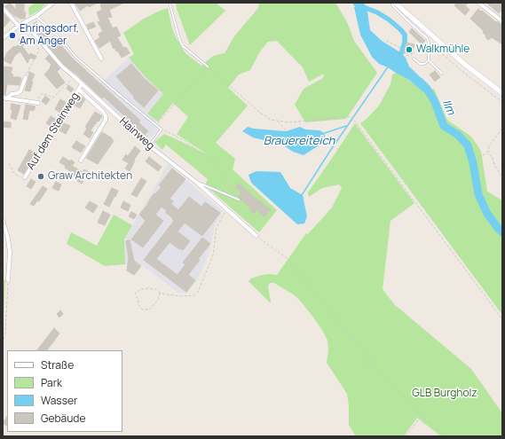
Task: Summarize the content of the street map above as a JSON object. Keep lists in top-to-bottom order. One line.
{"streets":{"street":["Auf dem Steinweg","Hainweg"]},"crossings":[["Auf dem Steinweg","Hainweg"]],"water":["Ilm","Brauereiteich"],"parks":["GLB Burgholz"],"places":["Ehringsdorf, Am Anger","Walkmühle","Graw Architekten"],"legend":["Straße","Park","Wasser","Gebäude"]}
